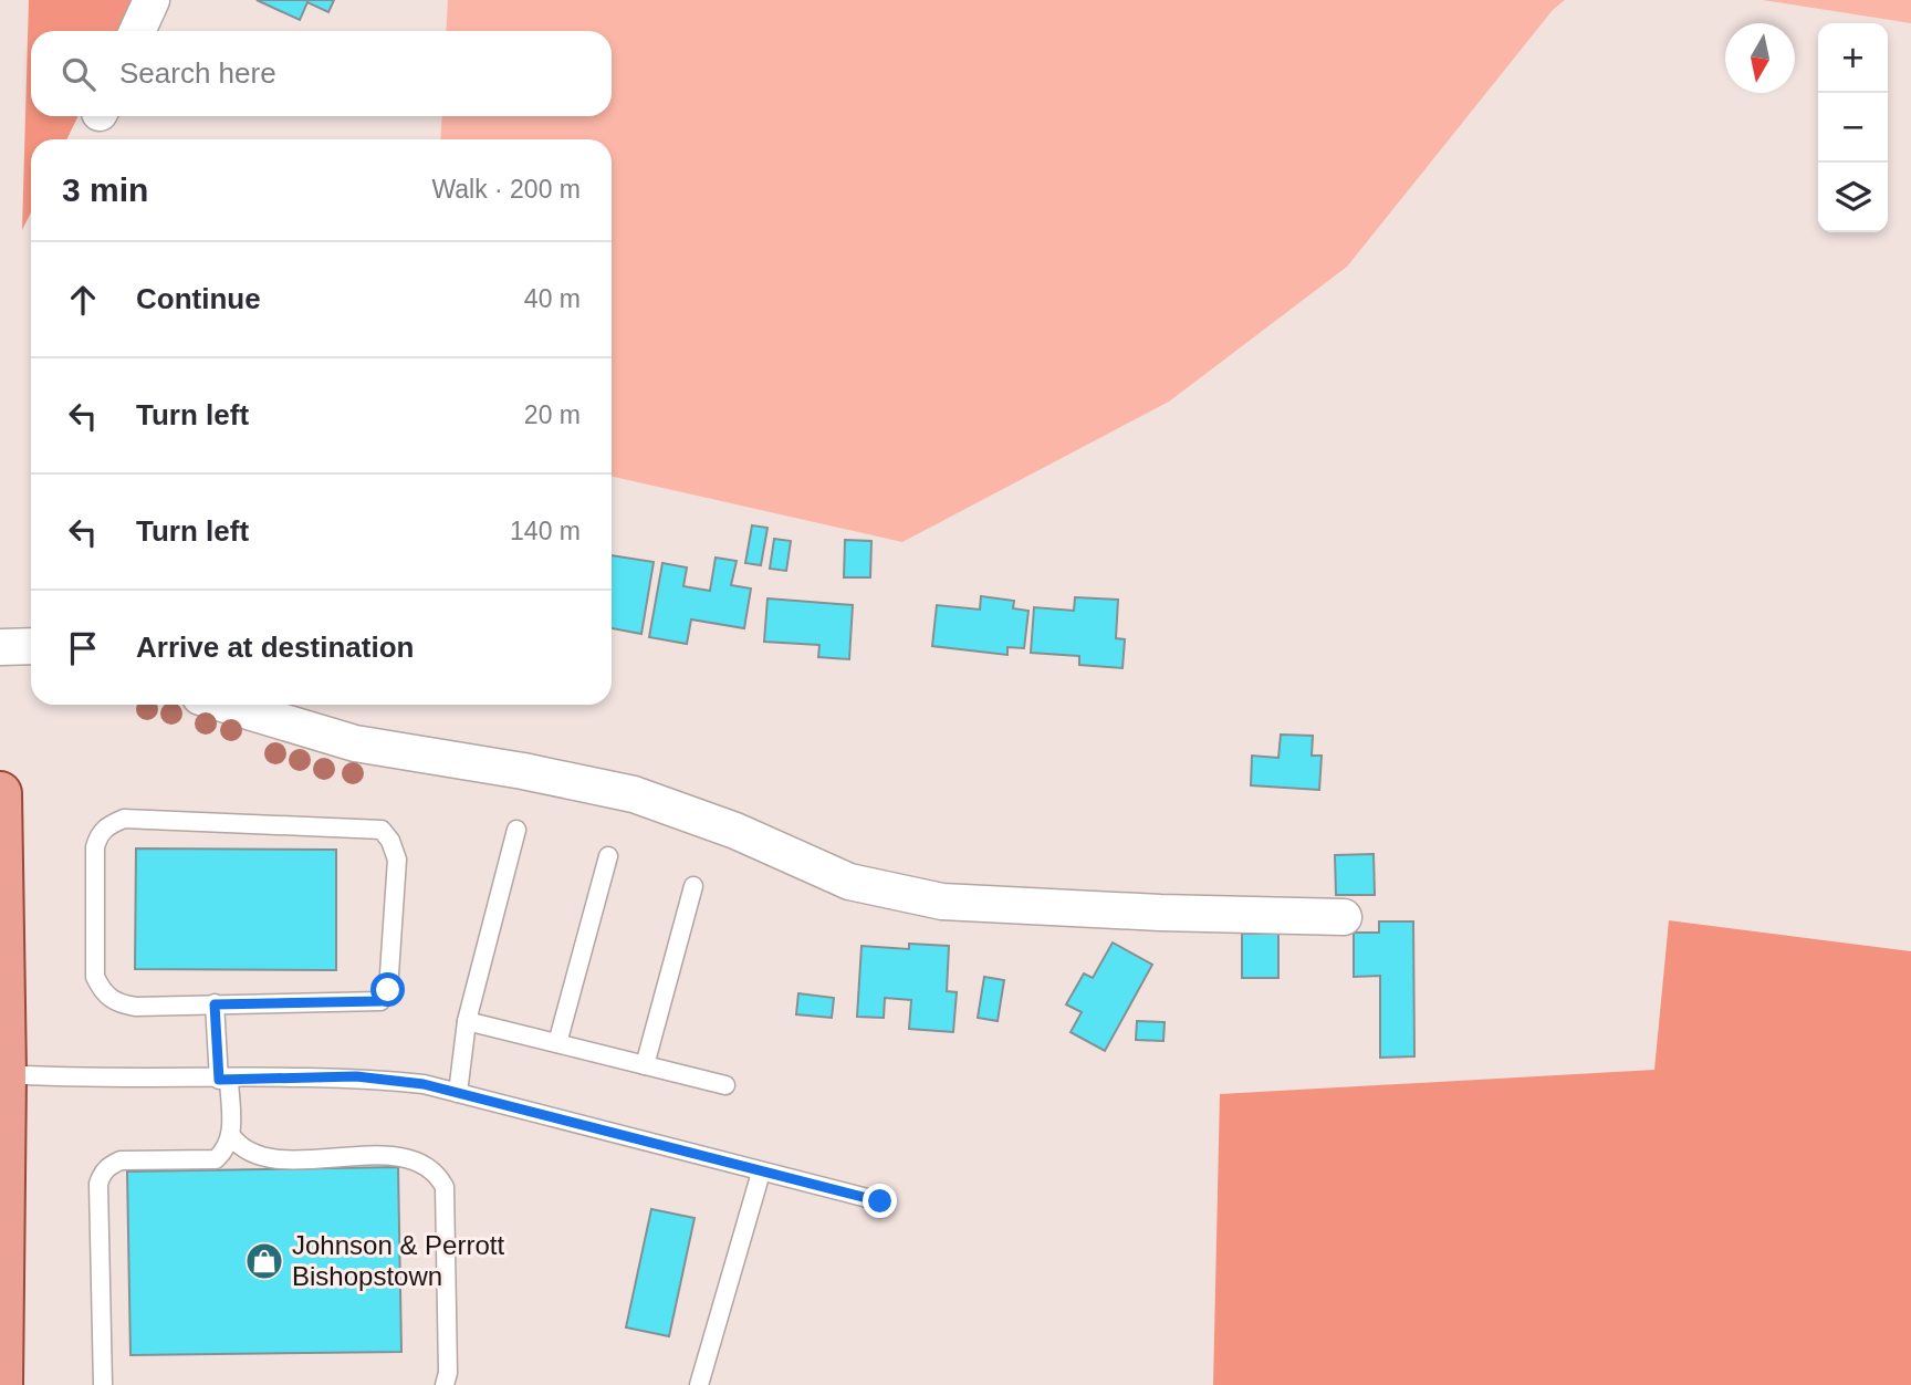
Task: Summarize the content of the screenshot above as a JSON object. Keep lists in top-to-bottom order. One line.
{"places":{"shop":["Johnson & Perrott Bishopstown"]},"north":"bottom","page":{"map_buttons":["+","−"],"search":"Search here","heading":["3 min","Walk · 200 m"],"list":[["Continue","40 m"],["Turn left","20 m"],["Turn left","140 m"],"Arrive at destination"]}}
